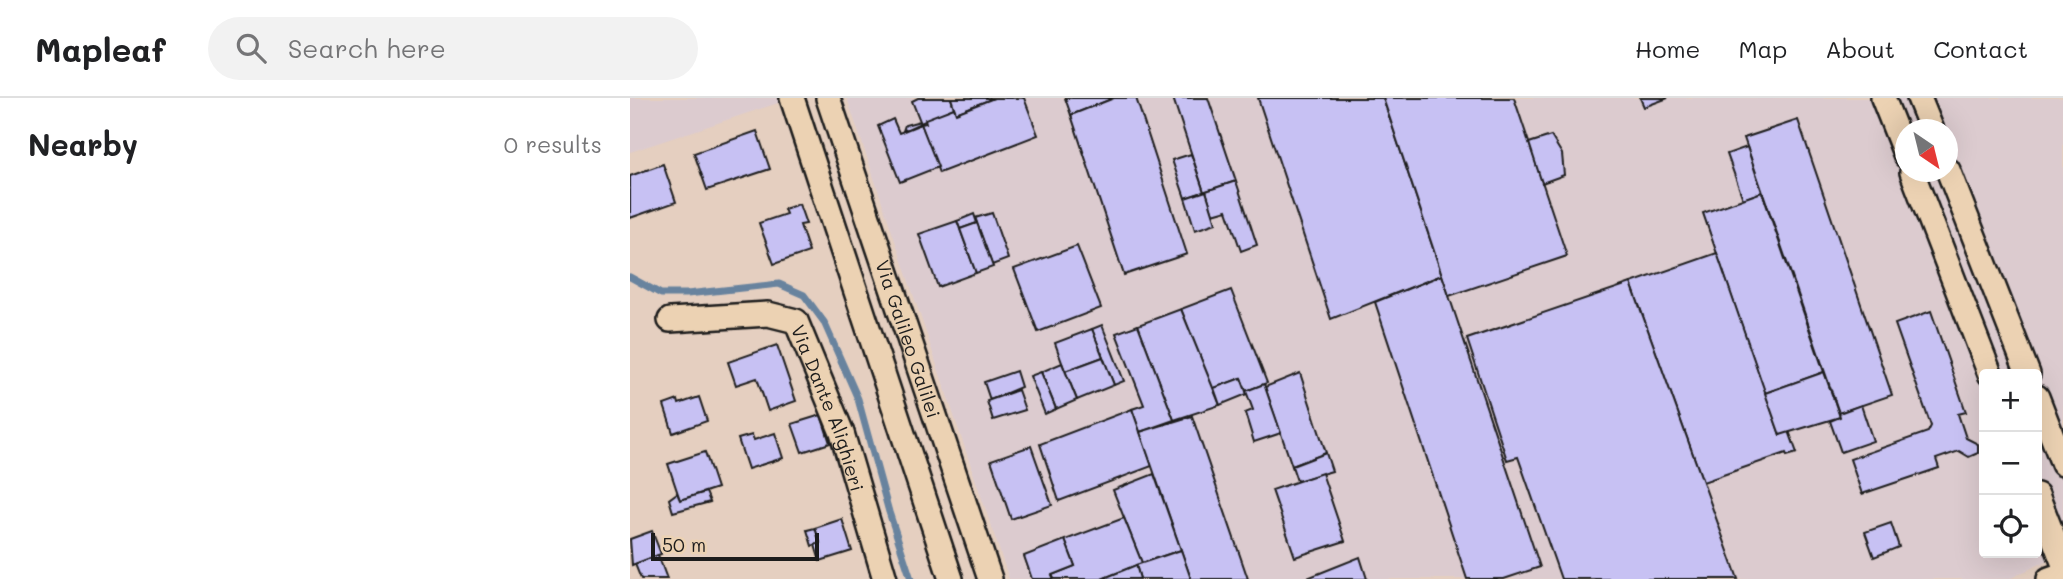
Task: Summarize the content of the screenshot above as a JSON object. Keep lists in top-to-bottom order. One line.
{"streets":{"street":["Via Galileo Galilei","Via Dante Alighieri"]},"scale_bar":"50 m","north":"bottom right","page":{"header":"Mapleaf","search":"Search here","nav":["Home","Map","About","Contact"],"heading":["Nearby","0 results"],"map_buttons":["+","−"],"scale":"50 m"}}
